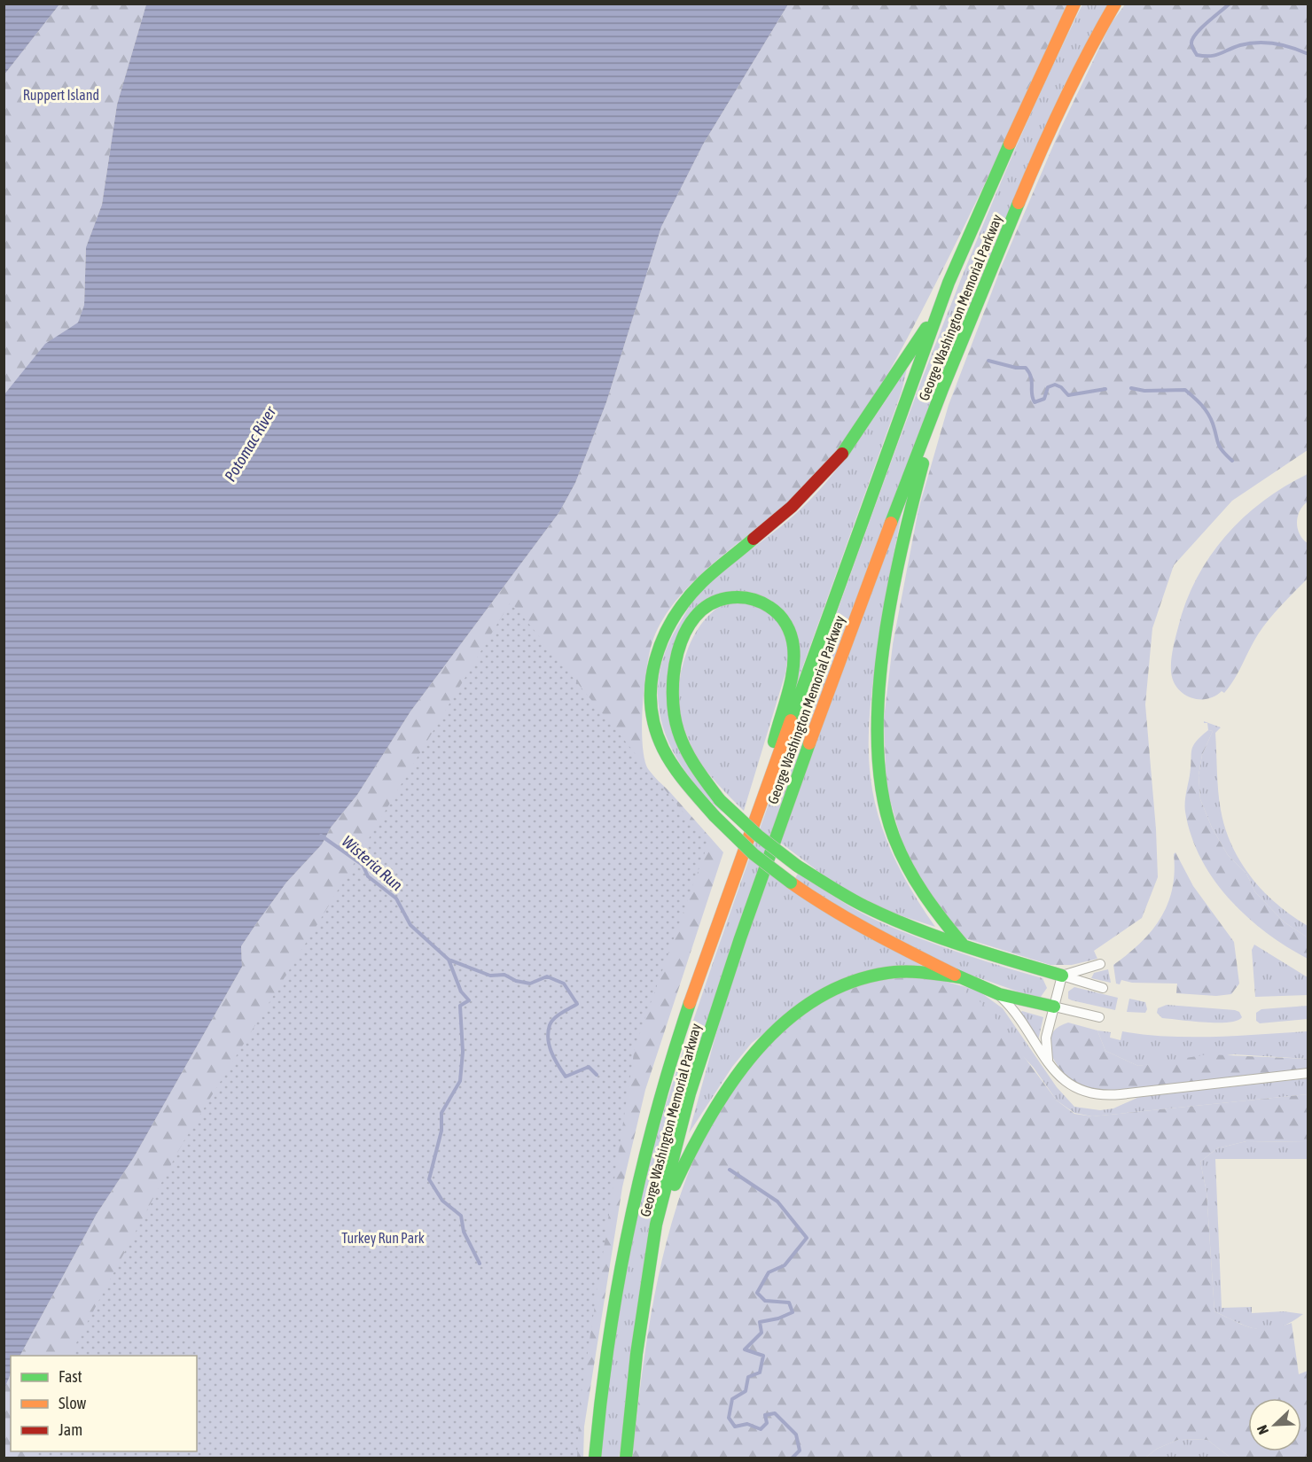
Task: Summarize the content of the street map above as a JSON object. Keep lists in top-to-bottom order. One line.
{"streets":{"highway":["George Washington Memorial Parkway"]},"water":["Potomac River","Wisteria Run"],"parks":["Ruppert Island","Turkey Run Park"],"legend":["Fast","Slow","Jam"],"north":"bottom left"}
